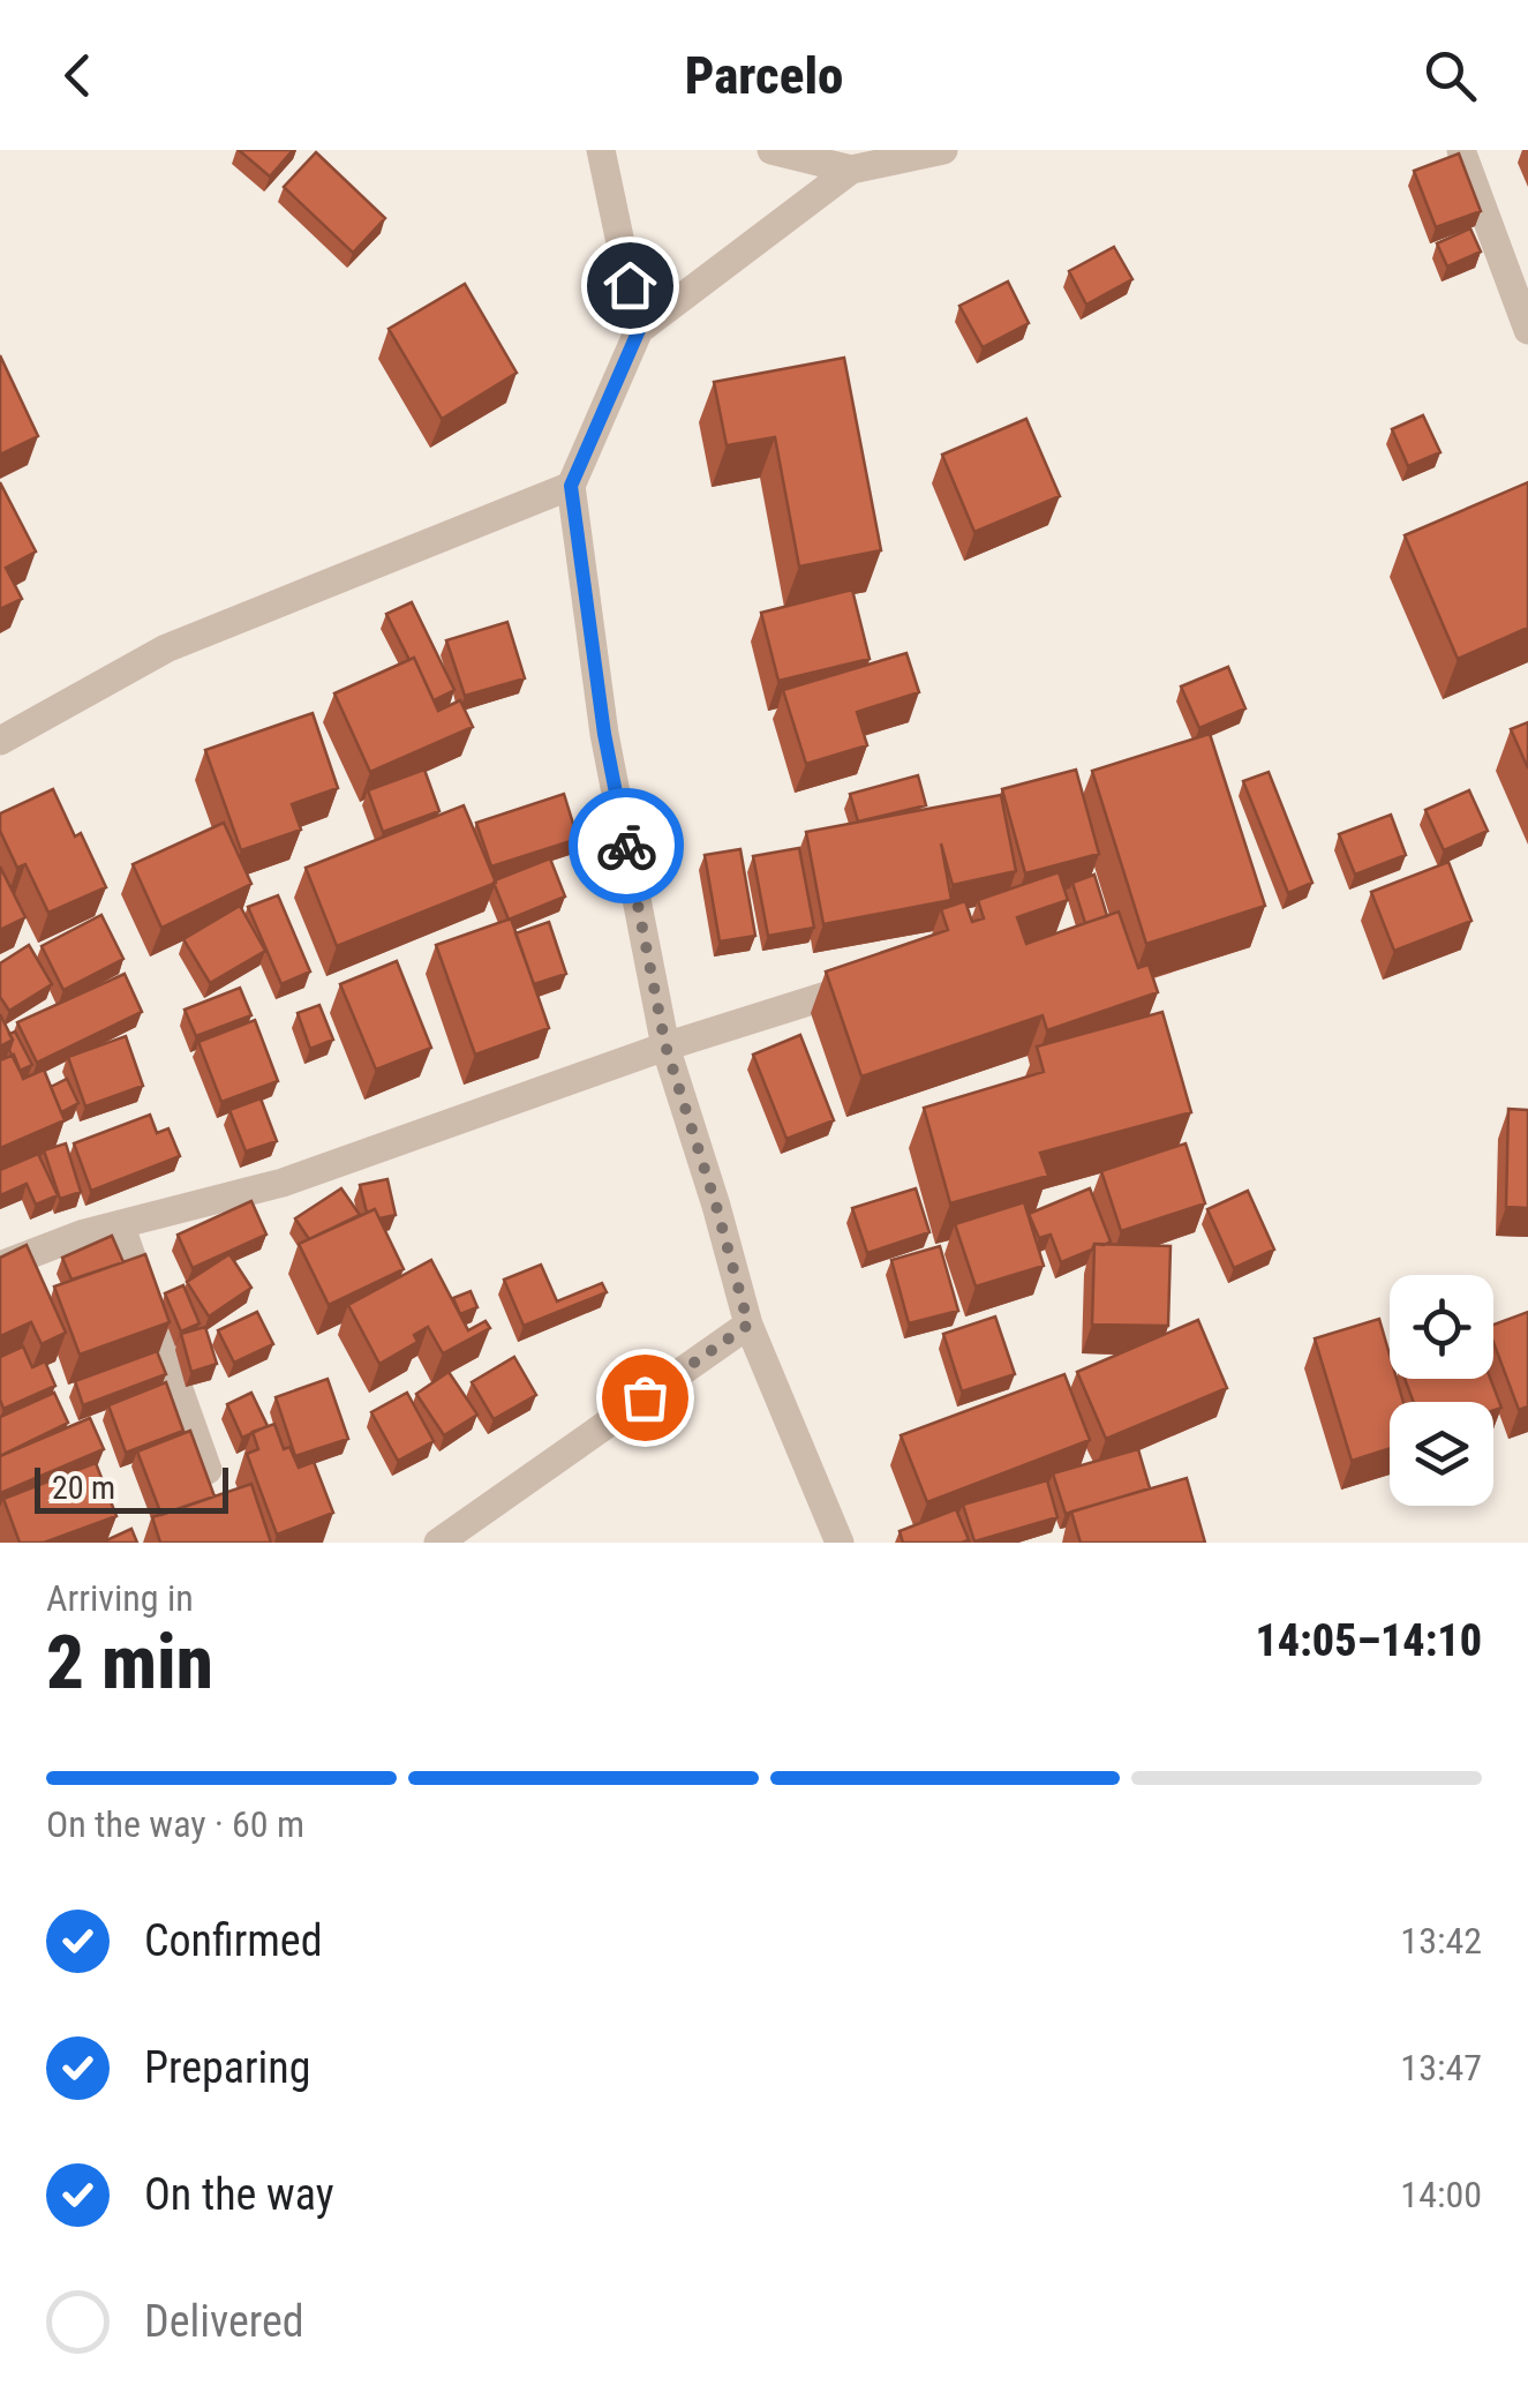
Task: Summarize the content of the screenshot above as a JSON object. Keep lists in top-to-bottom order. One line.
{"scale_bar":"20 m","page":{"header":"Parcelo","scale":"20 m","heading":["2 min","Arriving in","14:05–14:10"],"bar":"On the way · 60 m","list":[["Confirmed","13:42"],["Preparing","13:47"],["On the way","14:00"],"Delivered"]}}
